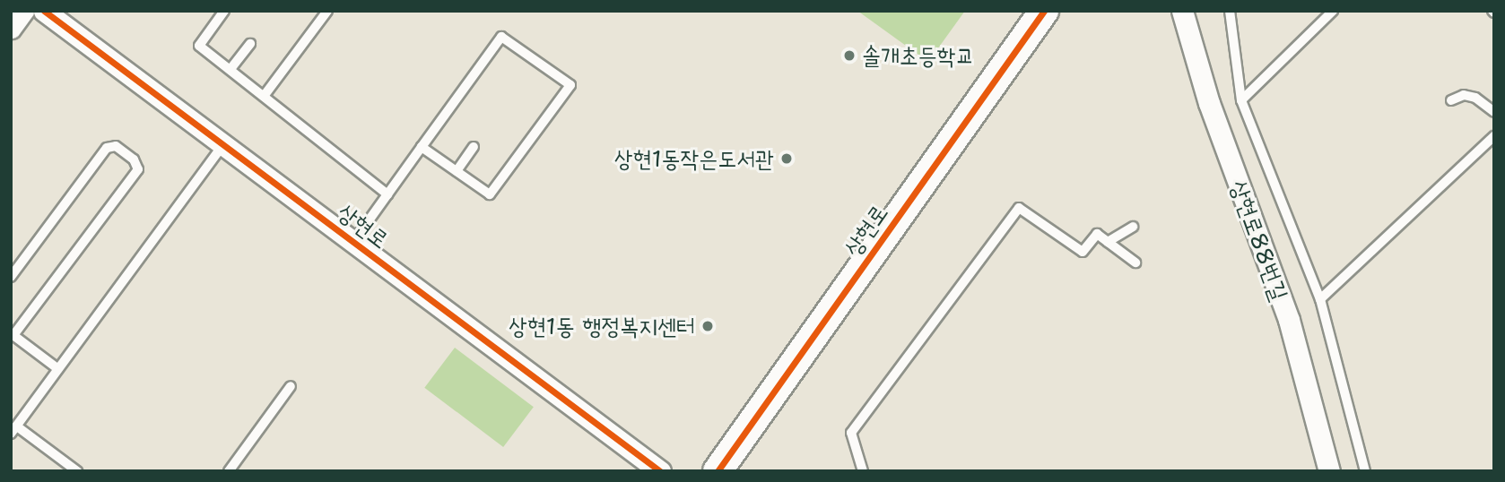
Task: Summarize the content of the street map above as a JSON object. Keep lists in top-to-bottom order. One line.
{"streets":{"street":["상현로","상현로88번길"]},"places":["솔개초등학교","상현1동작은도서관","상현1동 행정복지센터"]}
